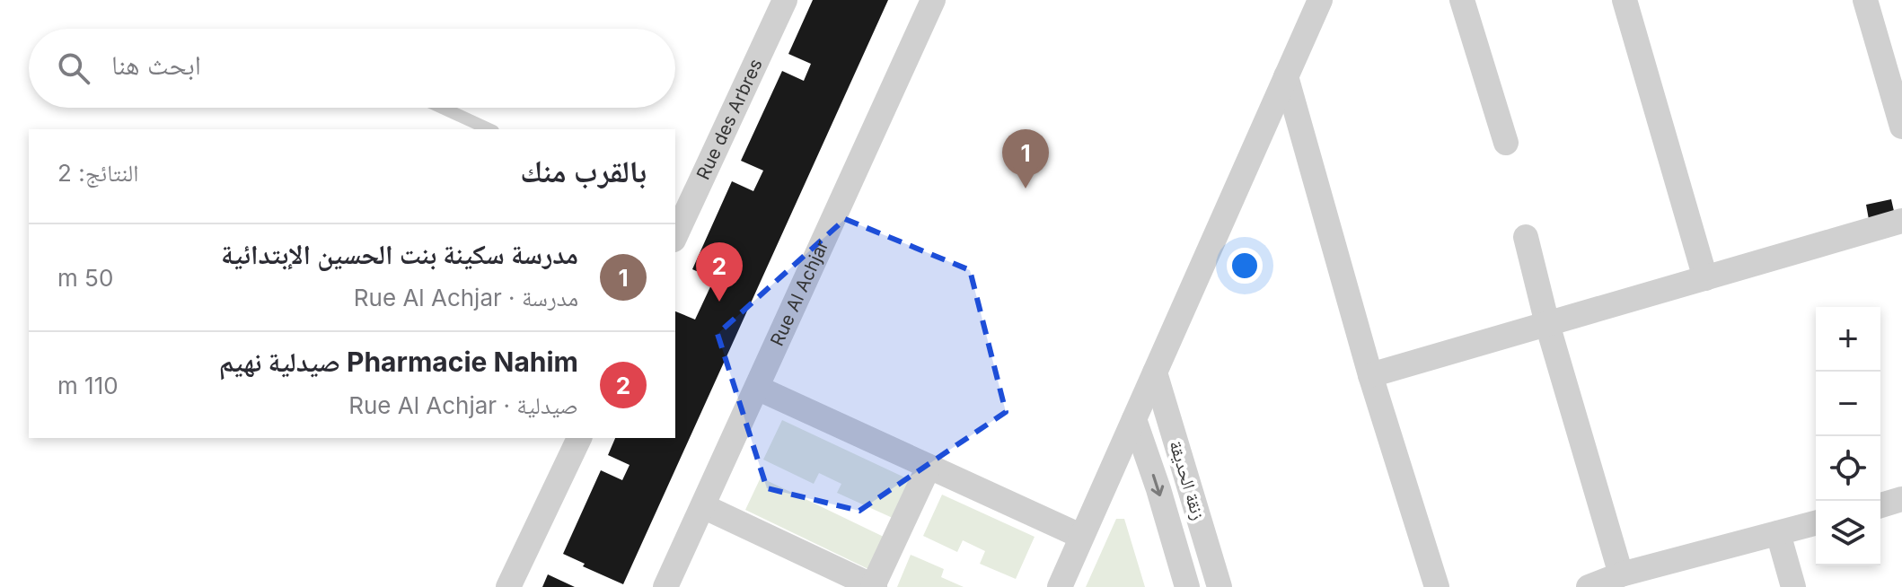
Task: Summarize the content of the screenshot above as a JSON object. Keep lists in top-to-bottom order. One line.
{"streets":{"street":["Rue des Arbres","Rue Al Achjar","زنقة الحديقة"]},"page":{"search":"ابحث هنا","pins":["1","2"],"heading":["بالقرب منك","النتائج: 2"],"list":[{"mark":"1","name":"مدرسة سكينة بنت الحسين الإبتدائية","note":"مدرسة · Rue Al Achjar","value":"50 m"},{"mark":"2","name":"Pharmacie Nahim صيدلية نهيم","note":"صيدلية · Rue Al Achjar","value":"110 m"}],"map_buttons":["+","−"]}}
